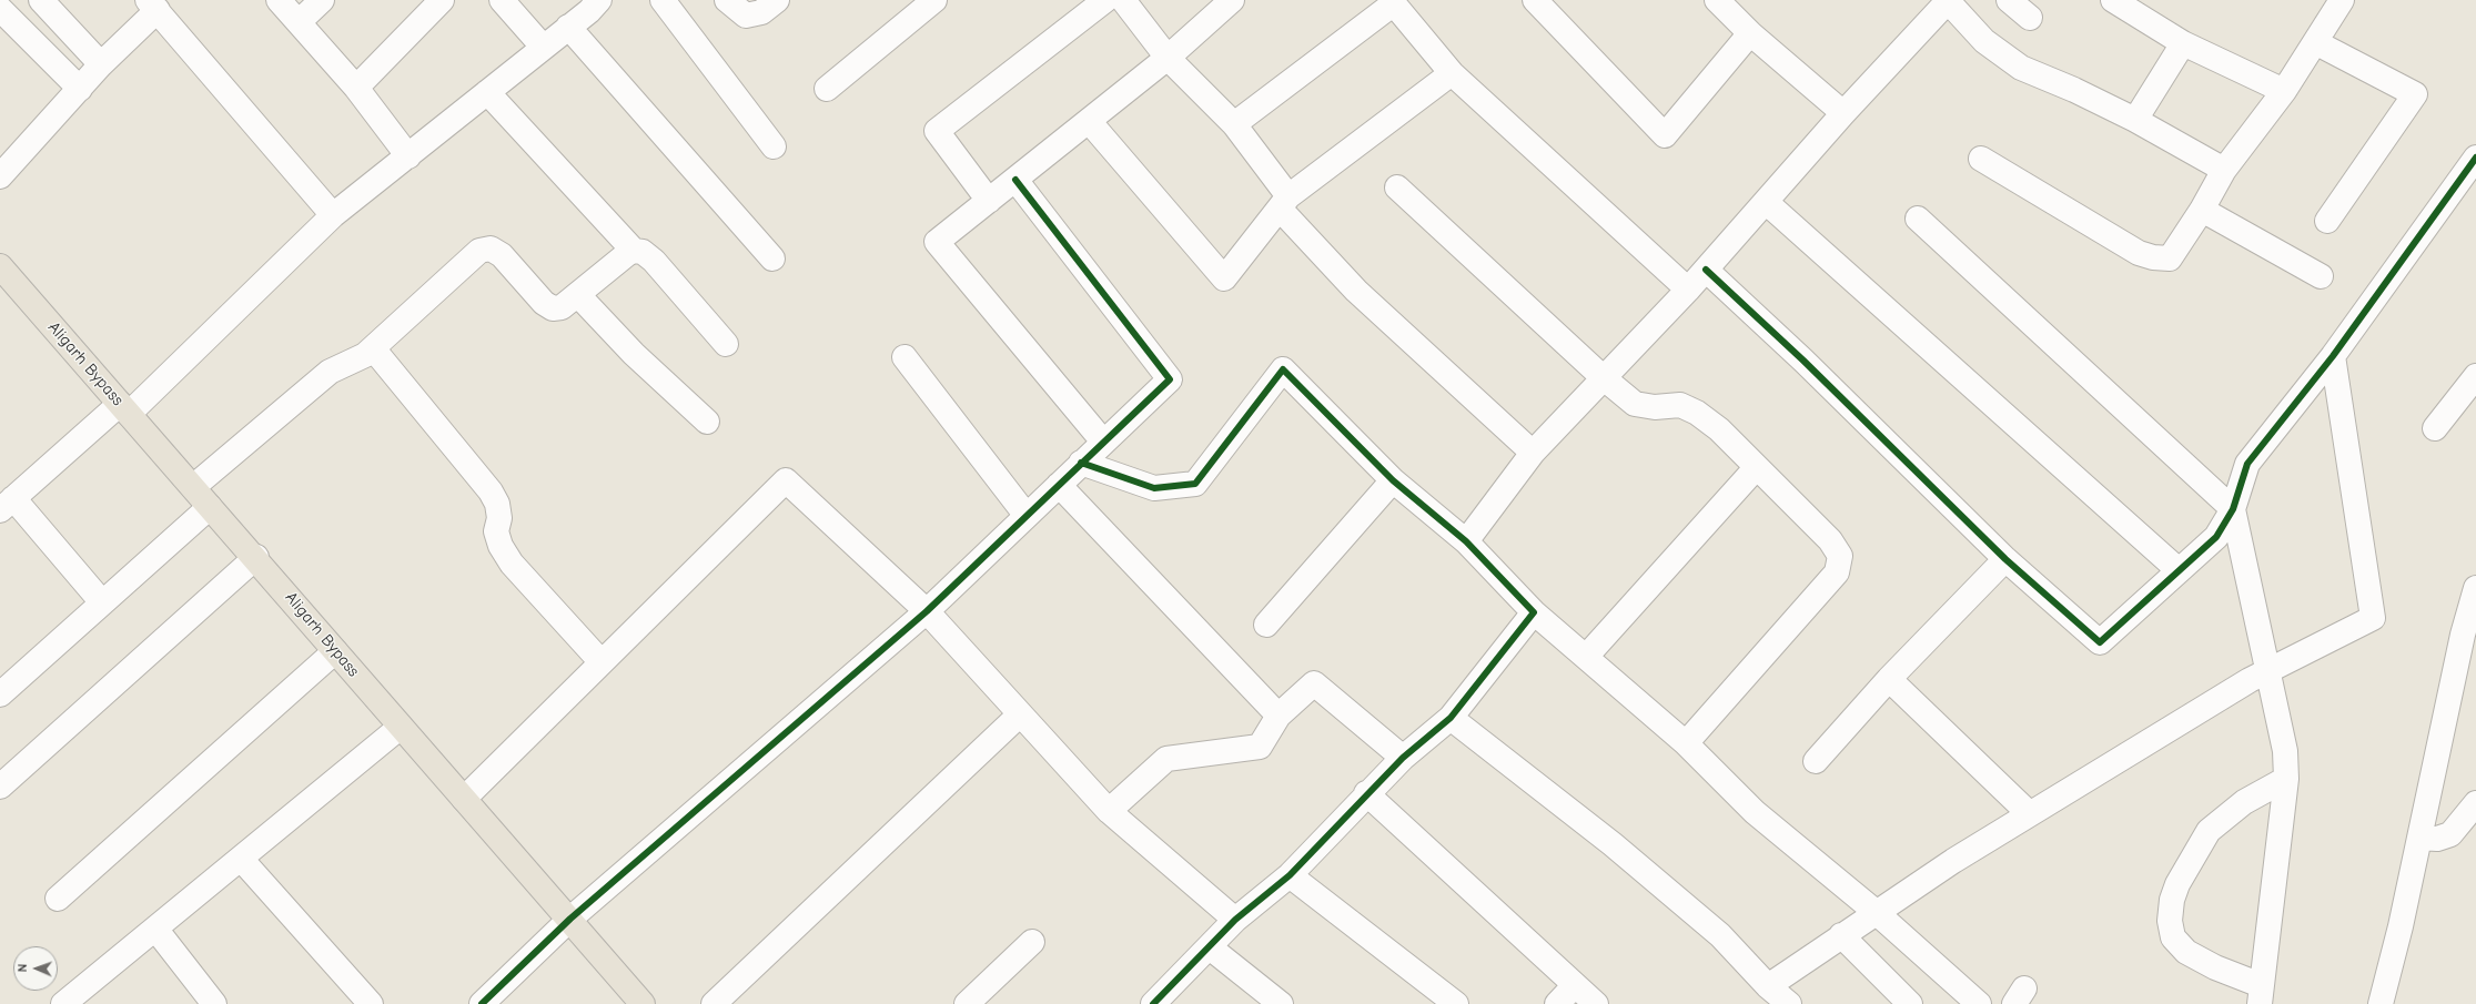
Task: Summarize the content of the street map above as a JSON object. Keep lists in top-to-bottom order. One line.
{"streets":{"main road":["Aligarh Bypass"]},"north":"left"}
